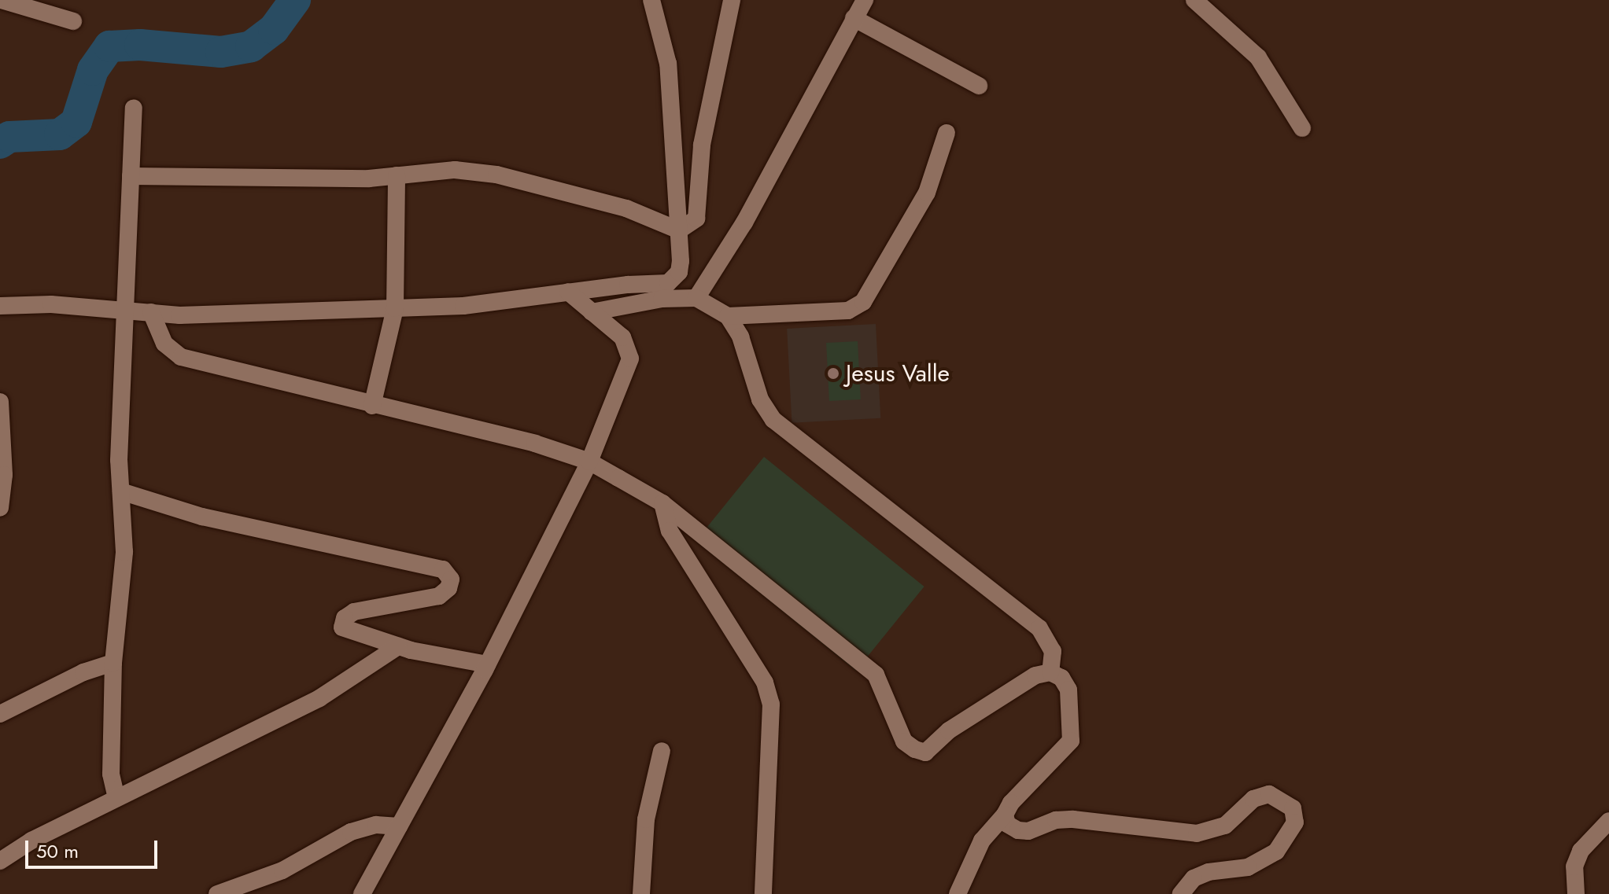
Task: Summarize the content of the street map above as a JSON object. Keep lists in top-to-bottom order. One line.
{"places":["Jesus Valle"],"scale_bar":"50 m"}
